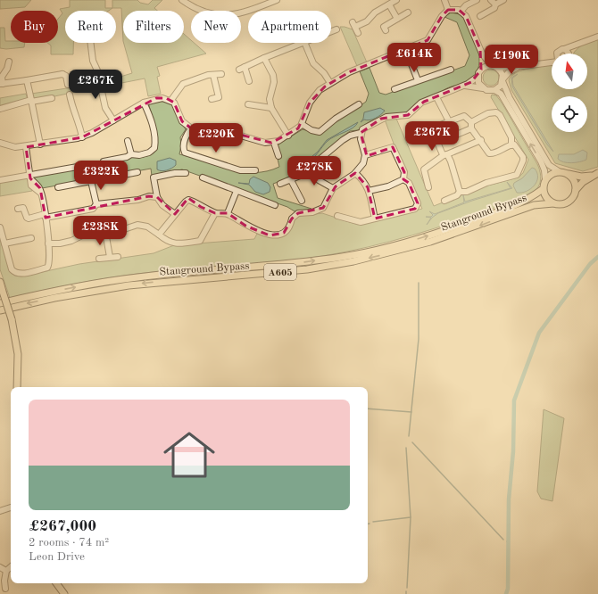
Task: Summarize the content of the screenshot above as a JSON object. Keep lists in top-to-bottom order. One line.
{"streets":{"main road":["Stanground Bypass","A605"]},"north":"top","page":{"chip":["Buy","Rent","Filters","New","Apartment"],"price":["£614K","£190K","£267K","£267K","£220K","£278K","£322K","£238K"],"list":[{"name":"£267,000","note":"2 rooms · 74 m² · Leon Drive"}]}}
